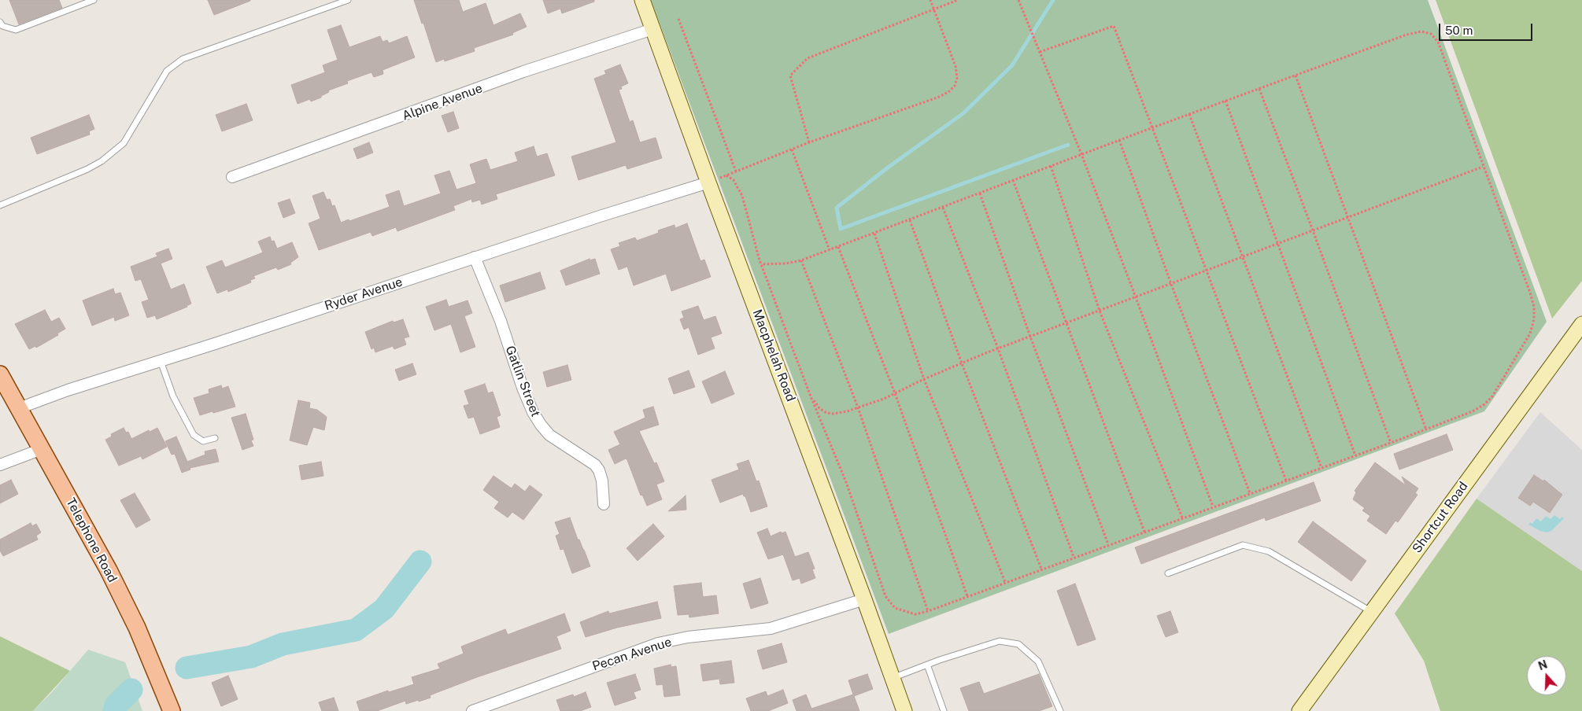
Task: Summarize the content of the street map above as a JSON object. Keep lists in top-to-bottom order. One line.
{"streets":{"main road":["Telephone Road"],"street":["Alpine Avenue","Ryder Avenue","Macphelah Road","Gatlin Street","Shortcut Road","Pecan Avenue"]},"crossings":[["Alpine Avenue","Macphelah Road"],["Ryder Avenue","Macphelah Road"],["Ryder Avenue","Gatlin Street"],["Ryder Avenue","Telephone Road"],["Macphelah Road","Pecan Avenue"]],"scale_bar":"50 m","north":"top"}
